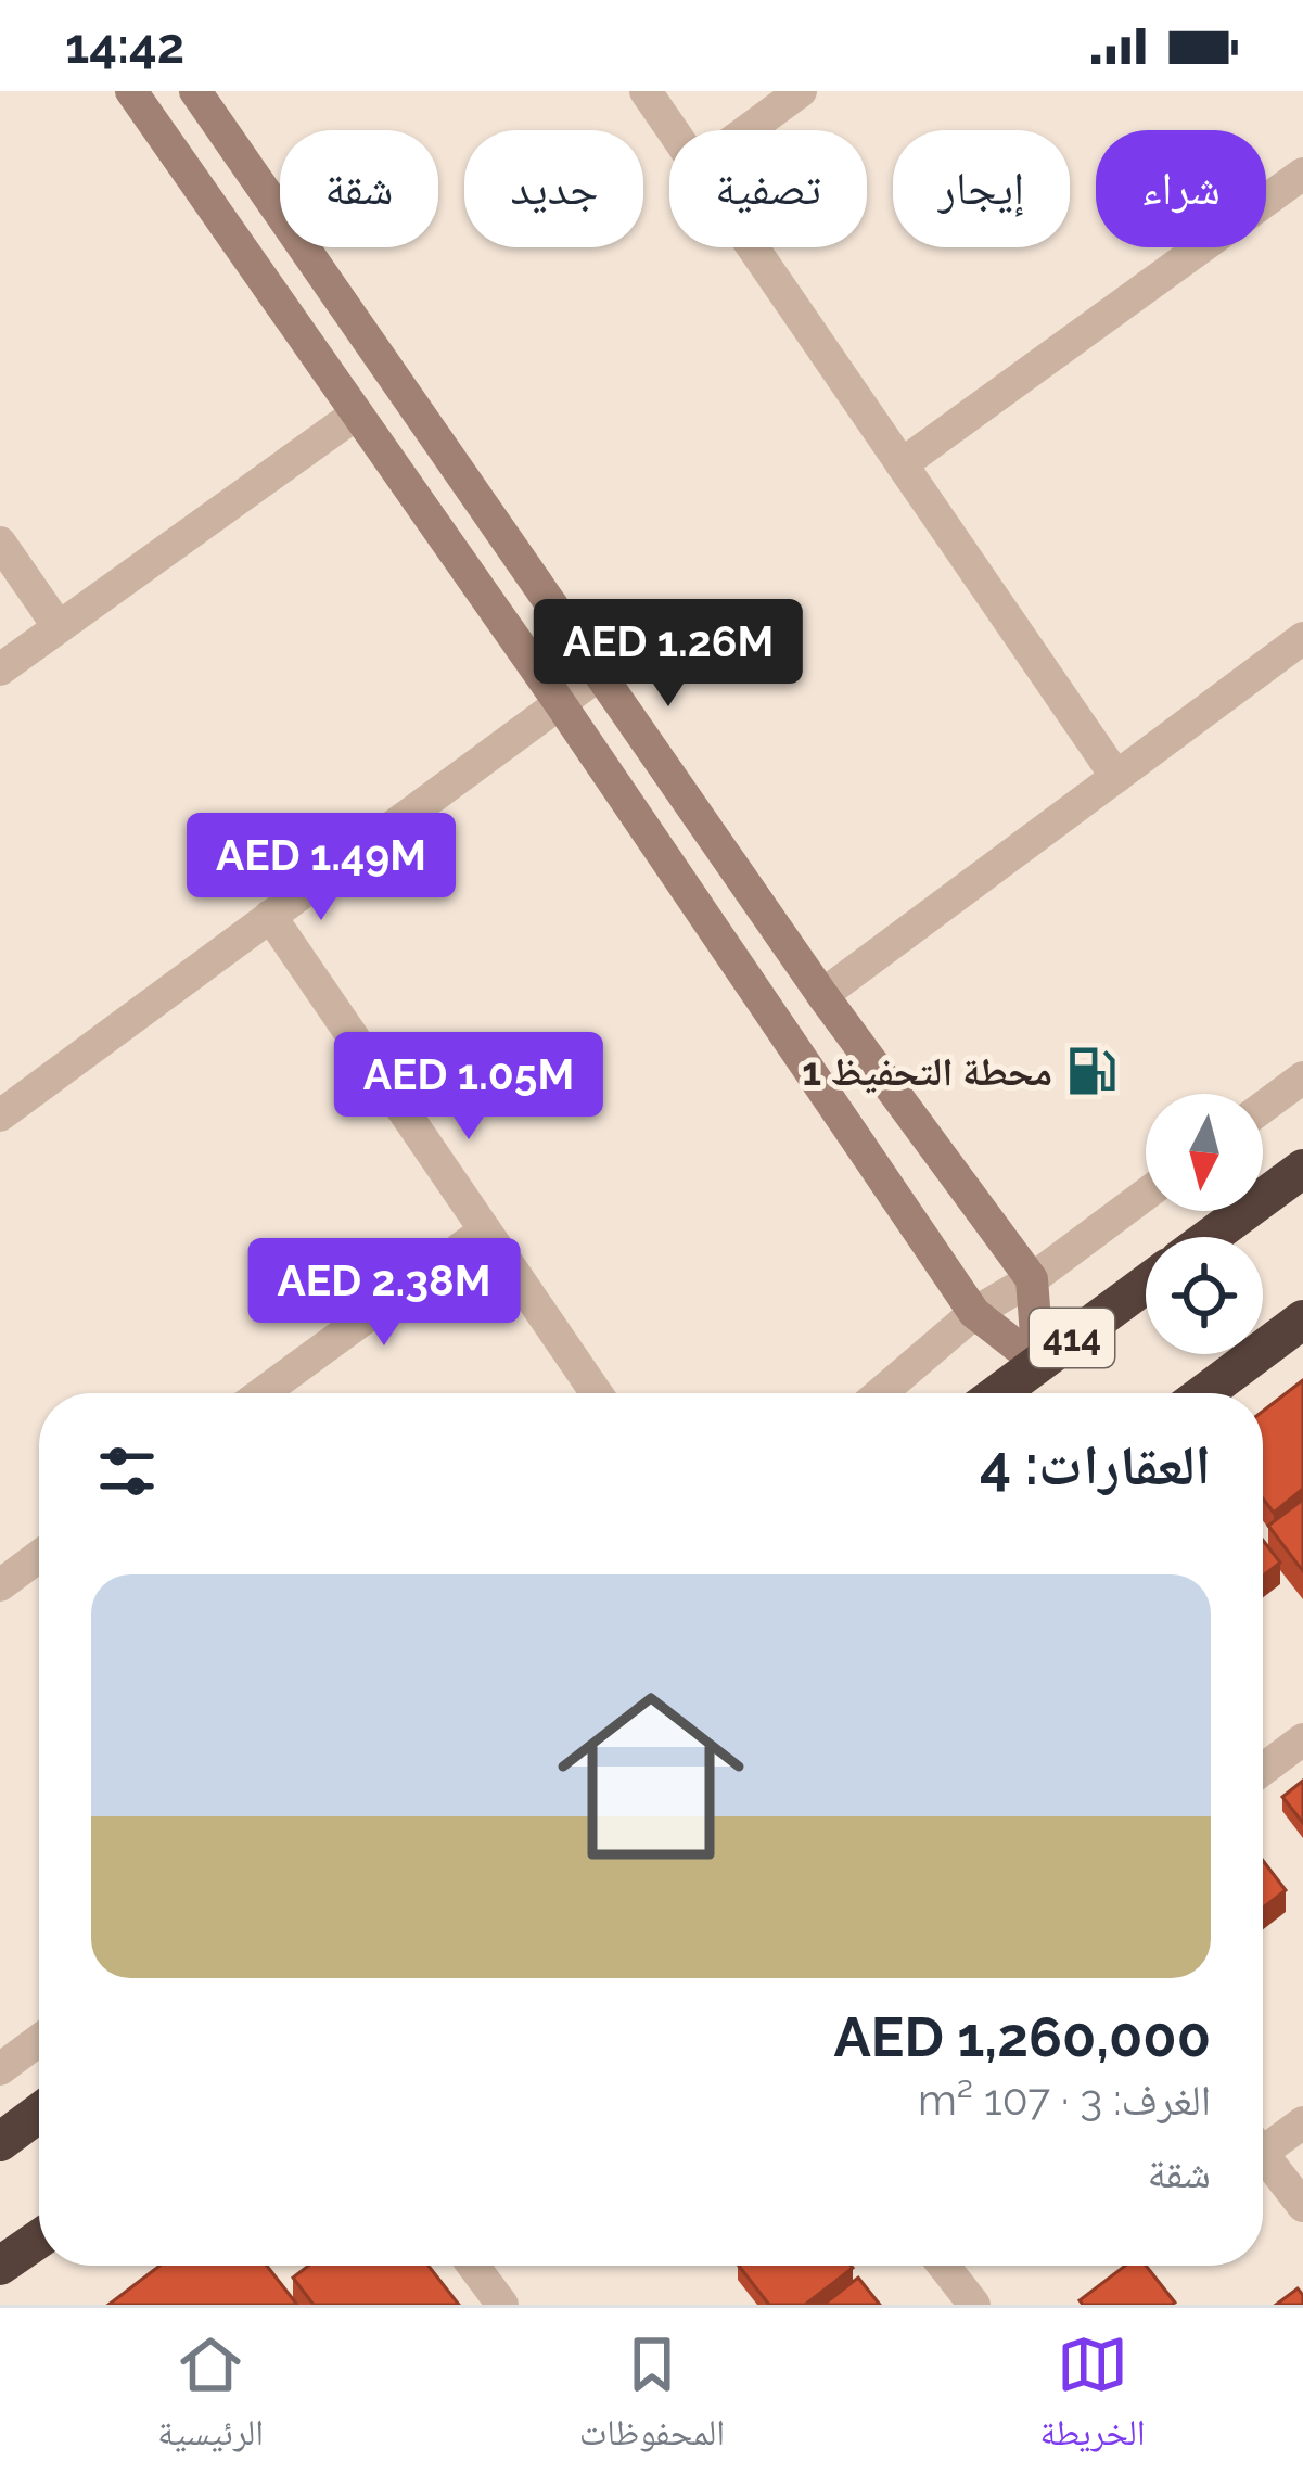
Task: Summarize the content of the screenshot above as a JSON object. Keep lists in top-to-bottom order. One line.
{"streets":{"highway":["414"]},"places":{"fuel station":["محطة التحفيظ 1"]},"north":"bottom","page":{"status":"14:42","chip":["شراء","إيجار","تصفية","جديد","شقة"],"price":["AED 1.26M","AED 1.49M","AED 1.05M","AED 2.38M"],"heading":"العقارات: 4","list":[{"name":"AED 1,260,000","note":"الغرف: 3 · 107 m² · شقة"}],"tabs":["الخريطة","المحفوظات","الرئيسية"]}}
